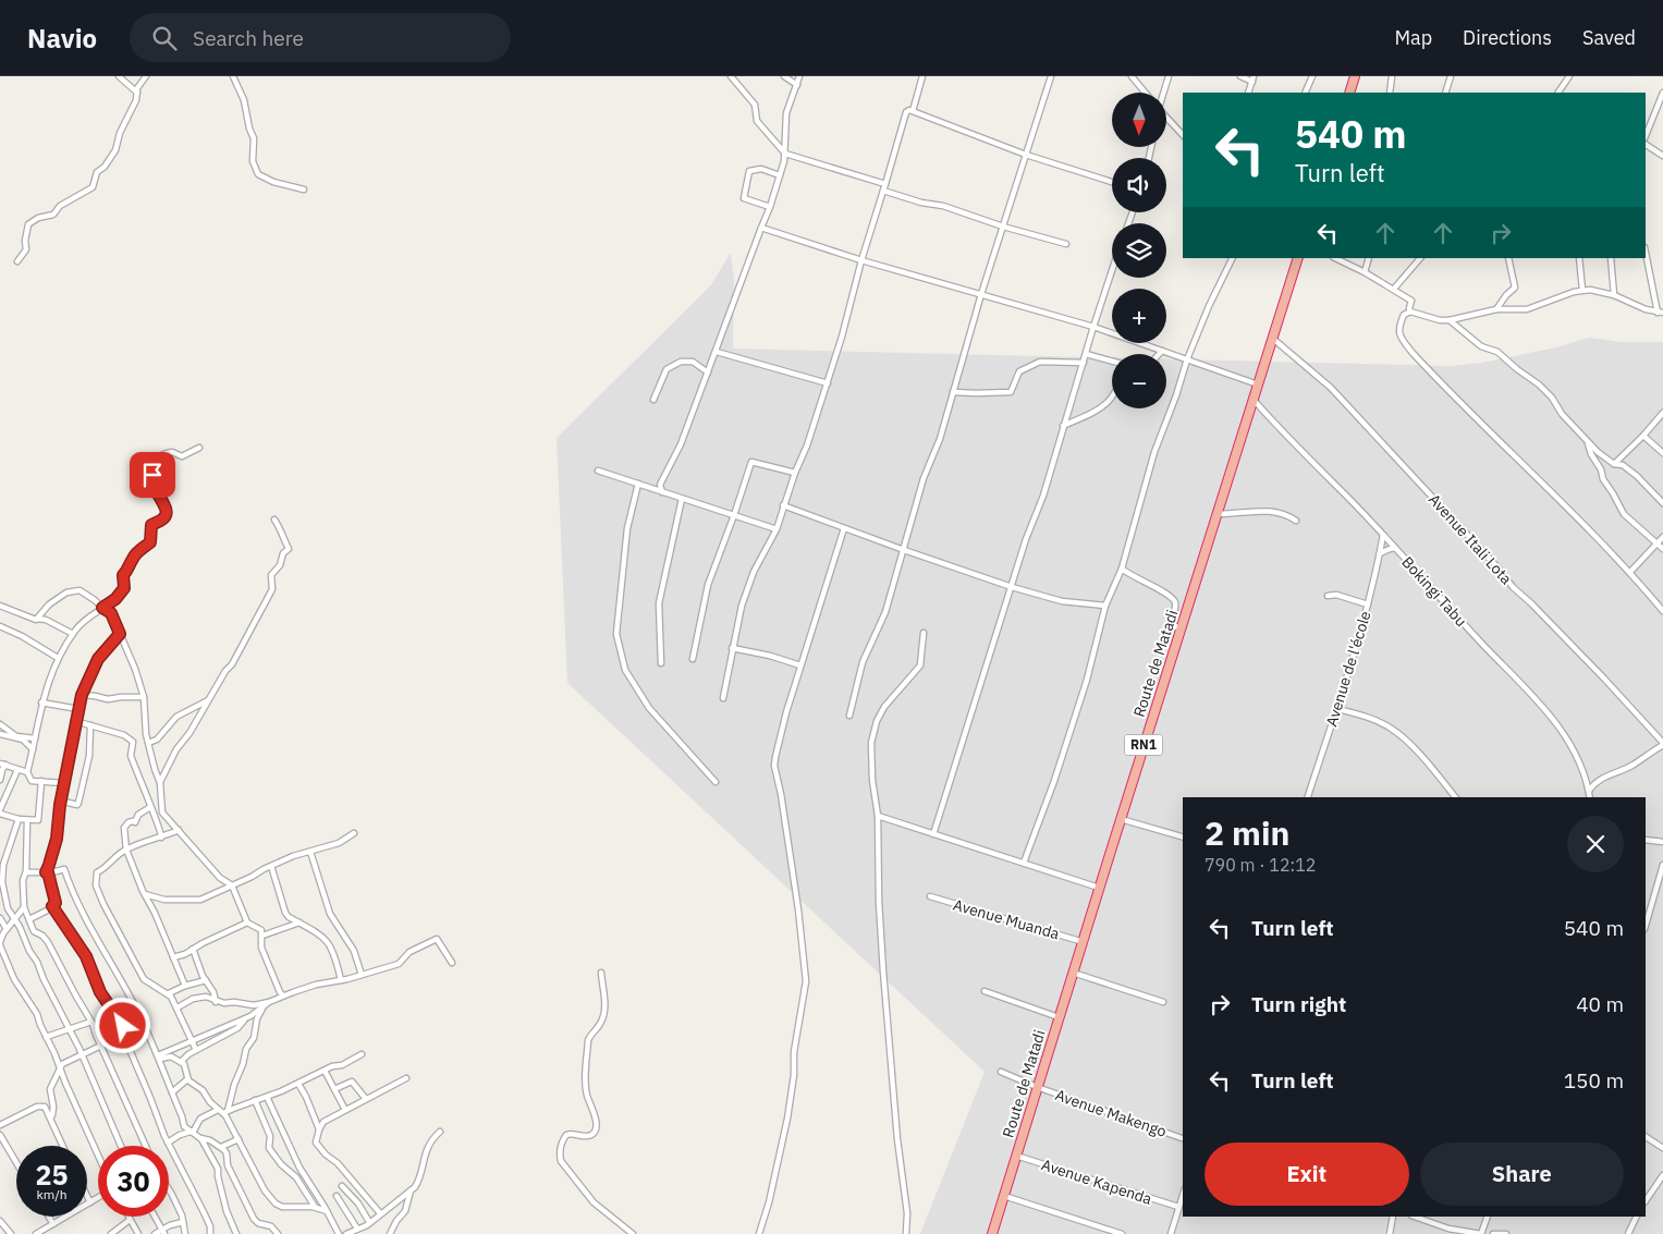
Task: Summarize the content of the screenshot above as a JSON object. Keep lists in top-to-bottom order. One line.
{"streets":{"highway":["Route de Matadi","RN1"],"street":["Avenue Itali Lota","Bokingi Tabu","Avenue de l'école","Avenue Muanda","Avenue Makengo","Avenue Kapenda"]},"crossings":[["Avenue Itali Lota","Route de Matadi"],["Bokingi Tabu","Route de Matadi"],["Bokingi Tabu","Avenue de l'école"],["Route de Matadi","Avenue Muanda"],["Route de Matadi","Avenue Makengo"],["Route de Matadi","Avenue Kapenda"]],"north":"bottom","page":{"header":"Navio","search":"Search here","nav":["Map","Directions","Saved"],"map_buttons":["+","−"],"turn":["540 m","Turn left"],"heading":["2 min","790 m · 12:12"],"list":[{"name":"Turn left","value":"540 m"},{"name":"Turn right","value":"40 m"},{"name":"Turn left","value":"150 m"}],"buttons":["Exit","Share"],"speed":"25 km/h","limit":"30"}}
